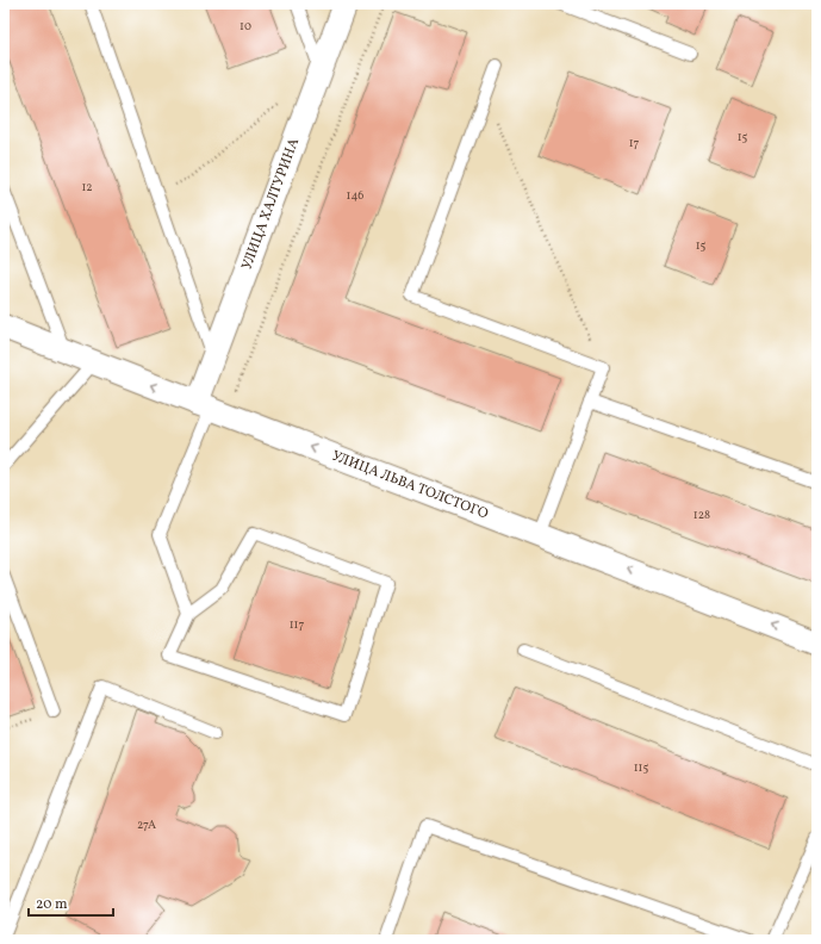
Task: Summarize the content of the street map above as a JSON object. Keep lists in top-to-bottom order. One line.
{"streets":{"street":["УЛИЦА ХАЛТУРИНА","УЛИЦА ЛЬВА ТОЛСТОГО"]},"crossings":[["УЛИЦА ХАЛТУРИНА","УЛИЦА ЛЬВА ТОЛСТОГО"]],"one_way":["УЛИЦА ЛЬВА ТОЛСТОГО"],"house_numbers":["10","15","17","12","146","15","128","117","115","27А"],"scale_bar":"20 m"}
